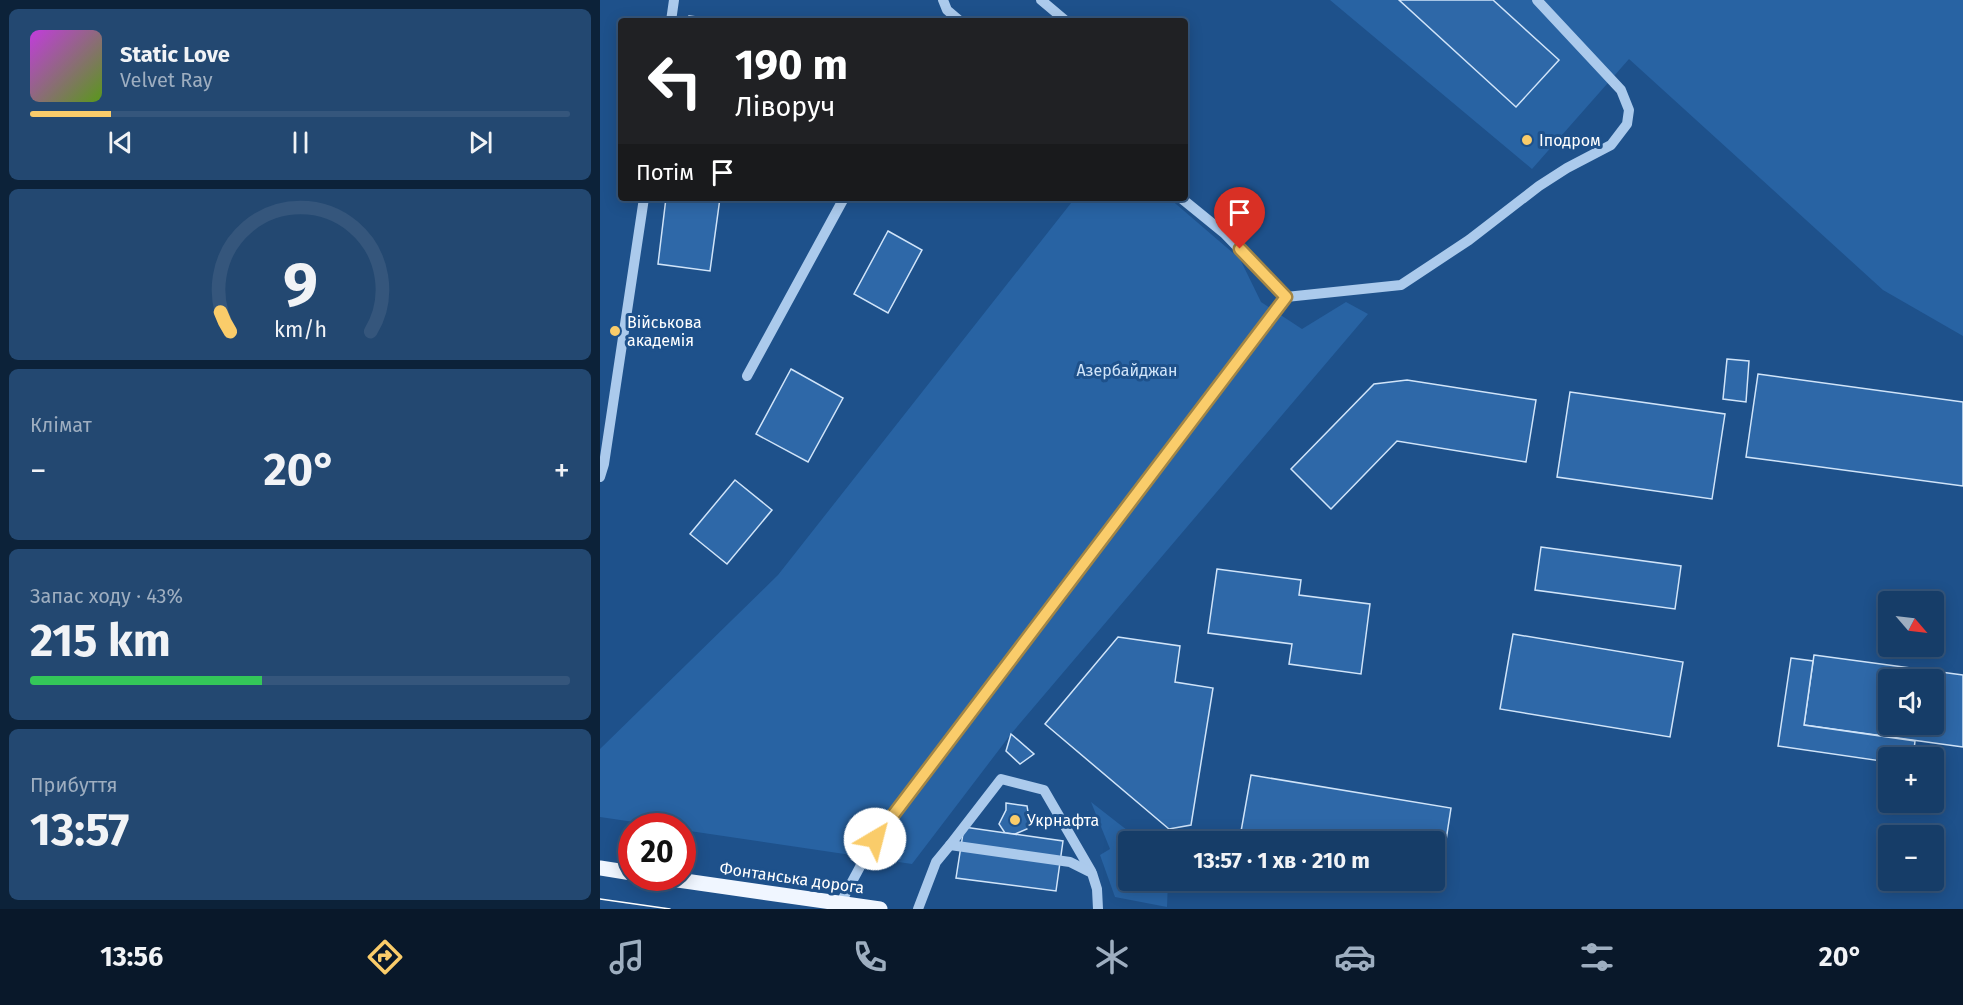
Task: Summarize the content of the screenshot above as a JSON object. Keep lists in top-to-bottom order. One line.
{"streets":{"main road":["Фонтанська дорога"]},"parks":["Азербайджан"],"places":["Іподром","Військова академія","Укрнафта"],"north":"bottom right","page":{"turn":["190 m","Ліворуч"],"song":["Static Love","Velvet Ray"],"then":"Потім","tile":["Клімат",["Запас ходу · 43%","215 km"],["Прибуття","13:57"]],"heat":["−","20°","+"],"map_buttons":["+","−"],"limit":"20","trip":"13:57 · 1 хв · 210 m","tabs":["13:56","20°"],"gauge":["9","km/h"]}}
